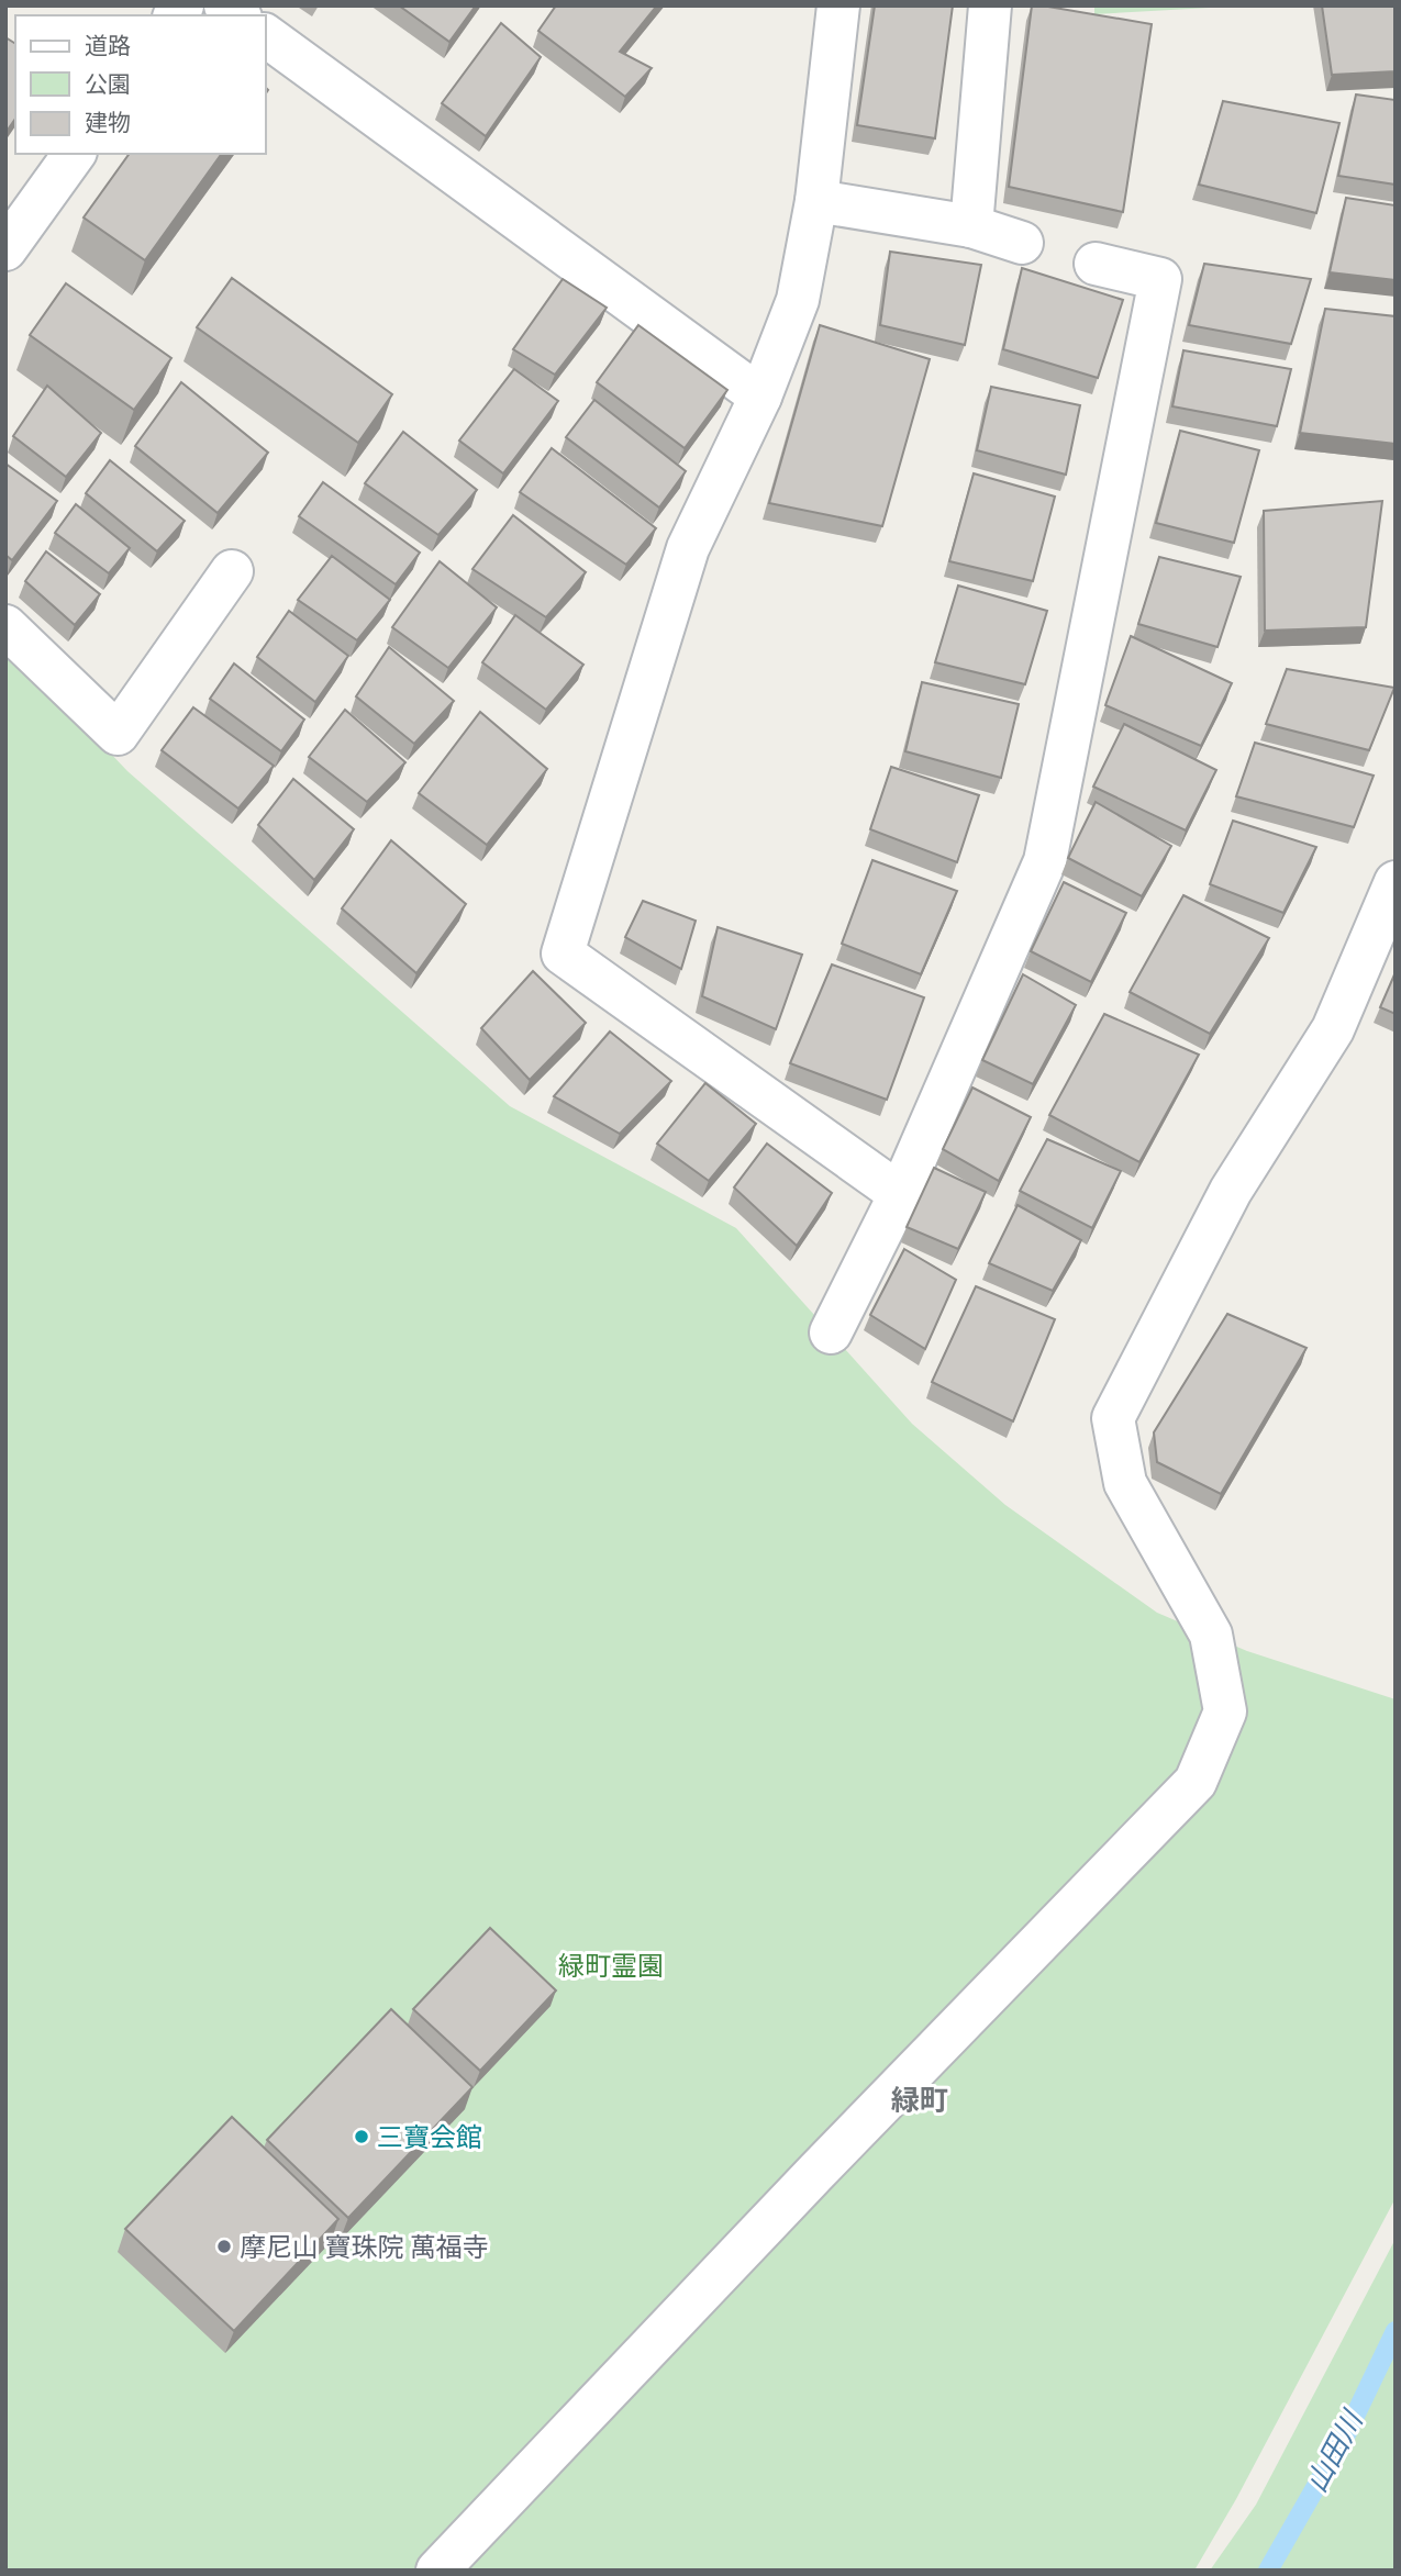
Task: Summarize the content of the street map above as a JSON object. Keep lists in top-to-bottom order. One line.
{"districts":["緑町"],"water":["山田川"],"parks":["緑町霊園"],"places":["三寶会館","摩尼山 寶珠院 萬福寺"],"legend":["道路","公園","建物"]}
